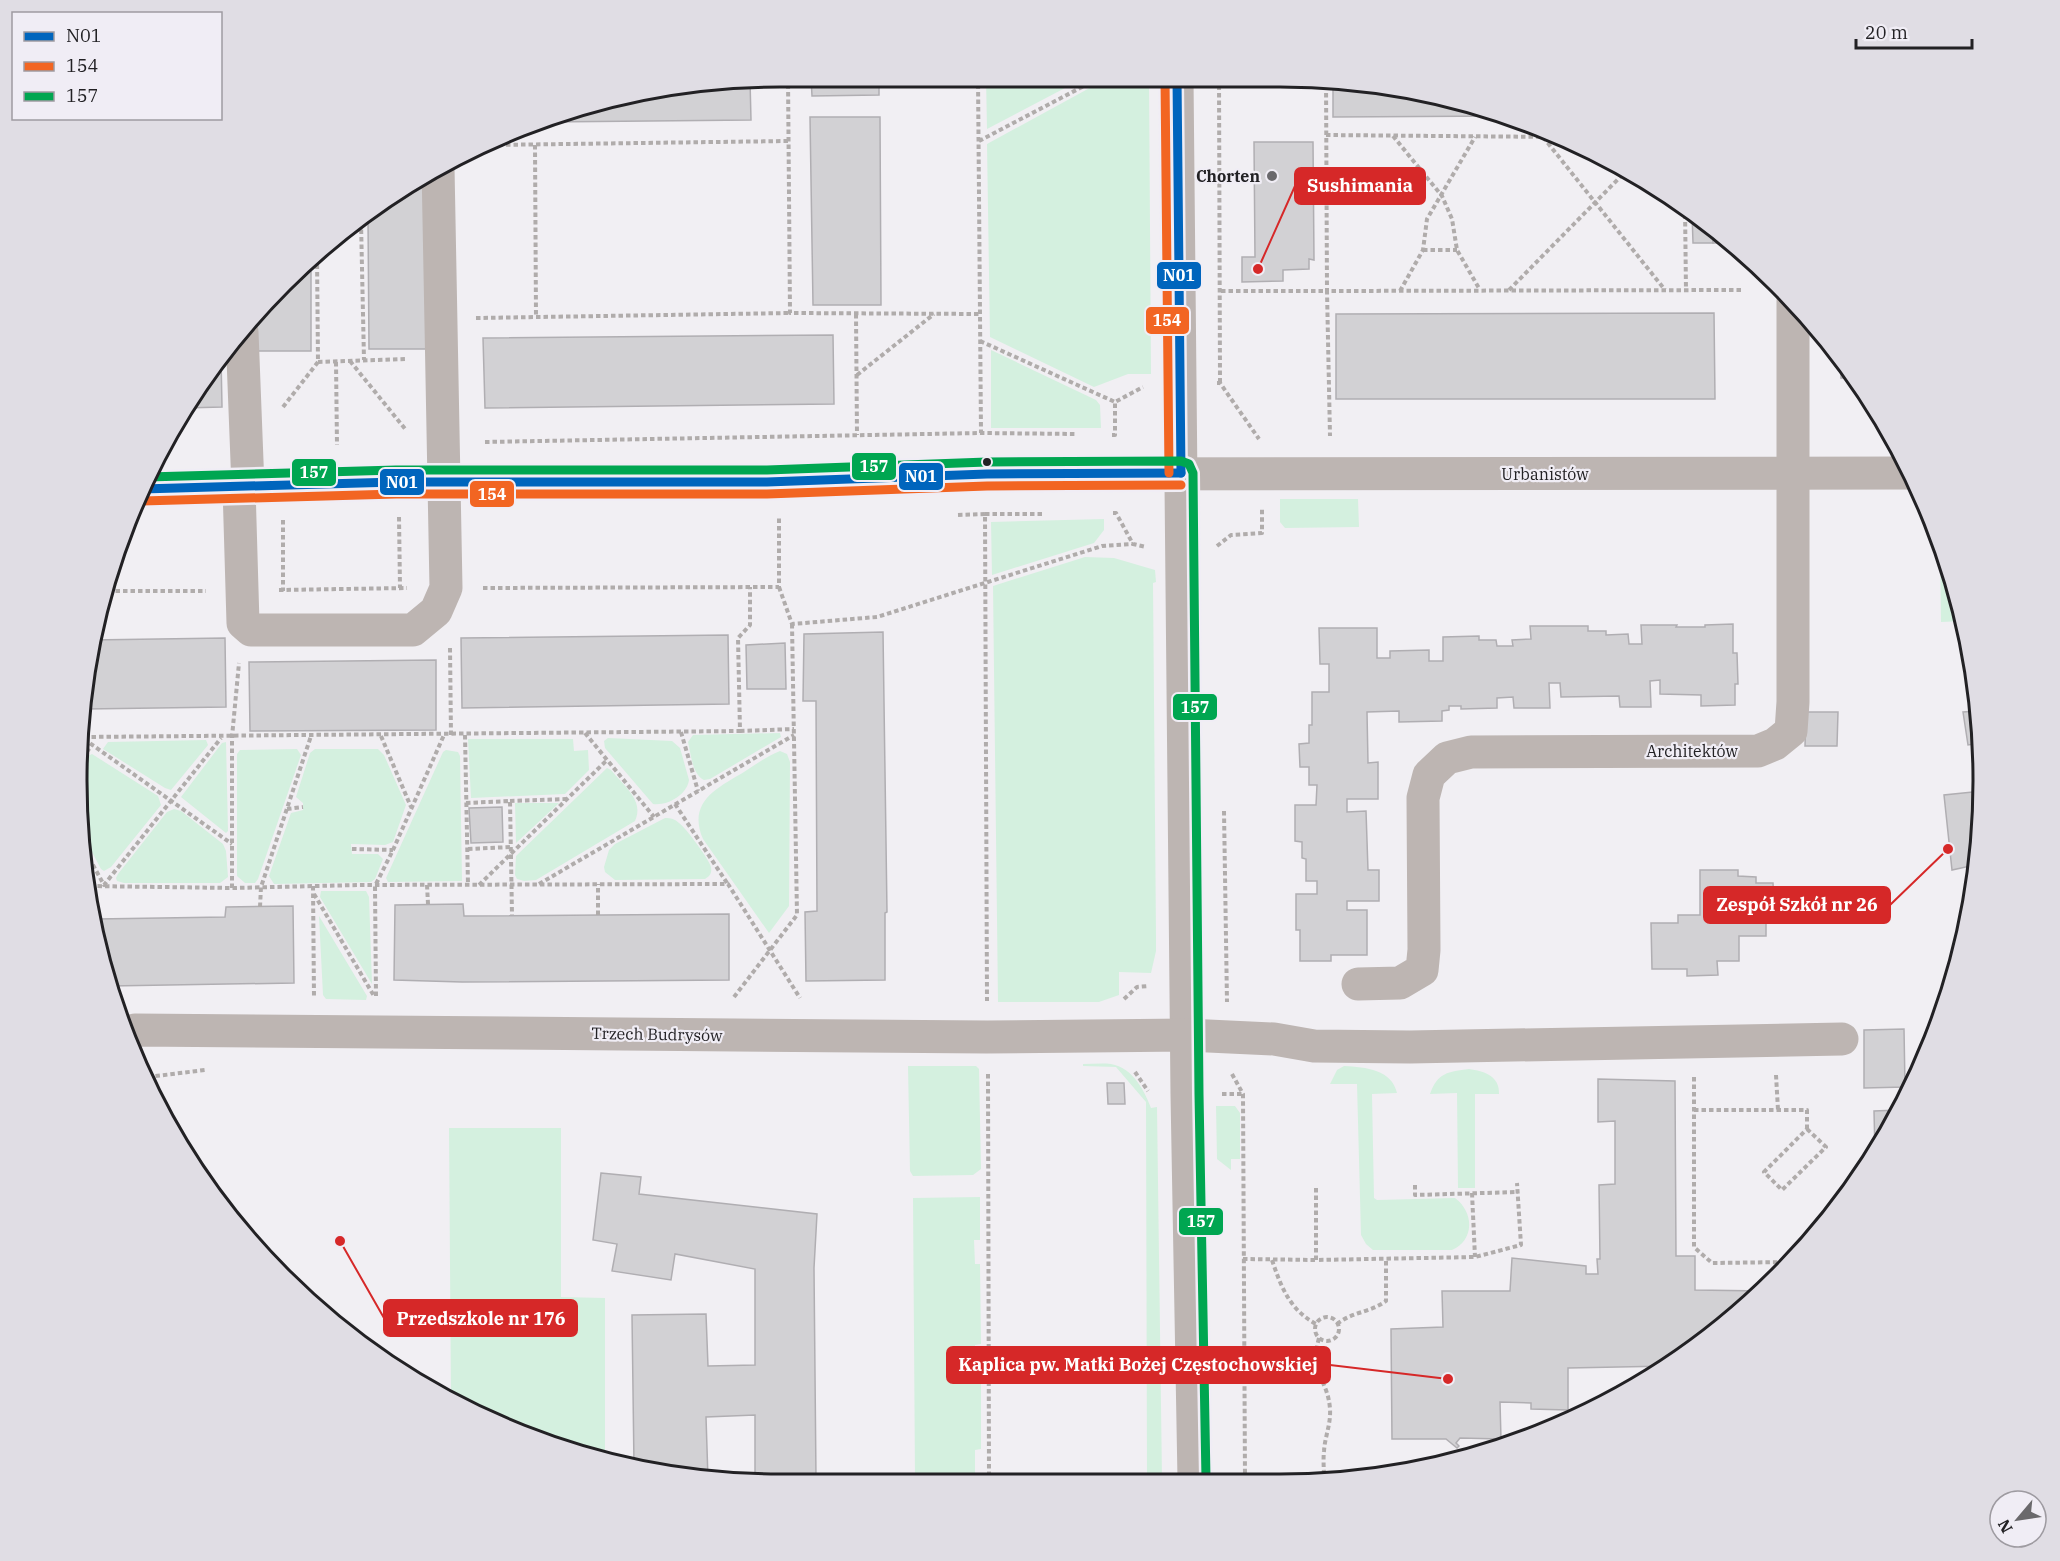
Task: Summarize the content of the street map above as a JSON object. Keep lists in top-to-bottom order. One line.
{"streets":{"street":["Urbanistów","Architektów","Trzech Budrysów"]},"crossings":[["Urbanistów","Architektów"]],"places":["Chorten","Sushimania","Zespół Szkół nr 26","Przedszkole nr 176","Kaplica pw. Matki Bożej Częstochowskiej"],"lines":["transit line N01","transit line 154","transit line 157"],"legend":["N01","154","157"],"scale_bar":"20 m","north":"bottom left"}
